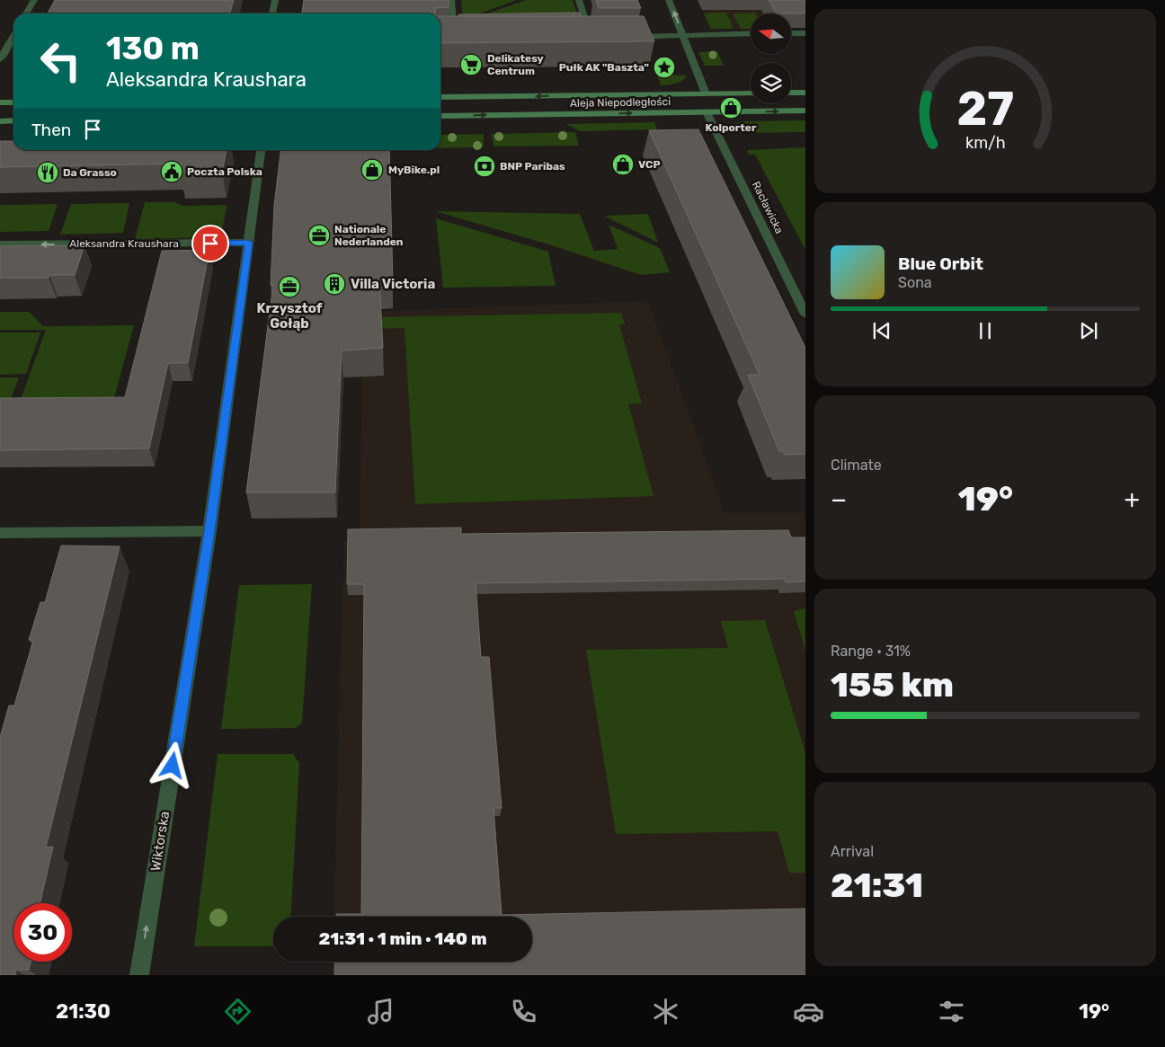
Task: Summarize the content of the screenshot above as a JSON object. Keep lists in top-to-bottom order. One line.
{"streets":{"main road":["Aleja Niepodległości"],"street":["Racławicka","Aleksandra Kraushara","Wiktorska"]},"crossings":[["Aleja Niepodległości","Racławicka"],["Aleksandra Kraushara","Wiktorska"]],"one_way":["Aleksandra Kraushara","Wiktorska"],"places":{"supermarket":["Delikatesy Centrum"],"place":["Pułk AK \"Baszta\""],"shop":["Kolporter","VCP","MyBike.pl"],"bank":["BNP Paribas"],"public building":["Poczta Polska"],"restaurant":["Da Grasso"],"office":["Nationale Nederlanden","Krzysztof Gołąb"],"building":["Villa Victoria"]},"north":"left","page":{"turn":["130 m","Aleksandra Kraushara"],"then":"Then","song":["Blue Orbit","Sona"],"tile":["Climate",["Range · 31%","155 km"],["Arrival","21:31"]],"heat":["−","19°","+"],"limit":"30","trip":"21:31 · 1 min · 140 m","tabs":["21:30","19°"],"gauge":["27","km/h"]}}
